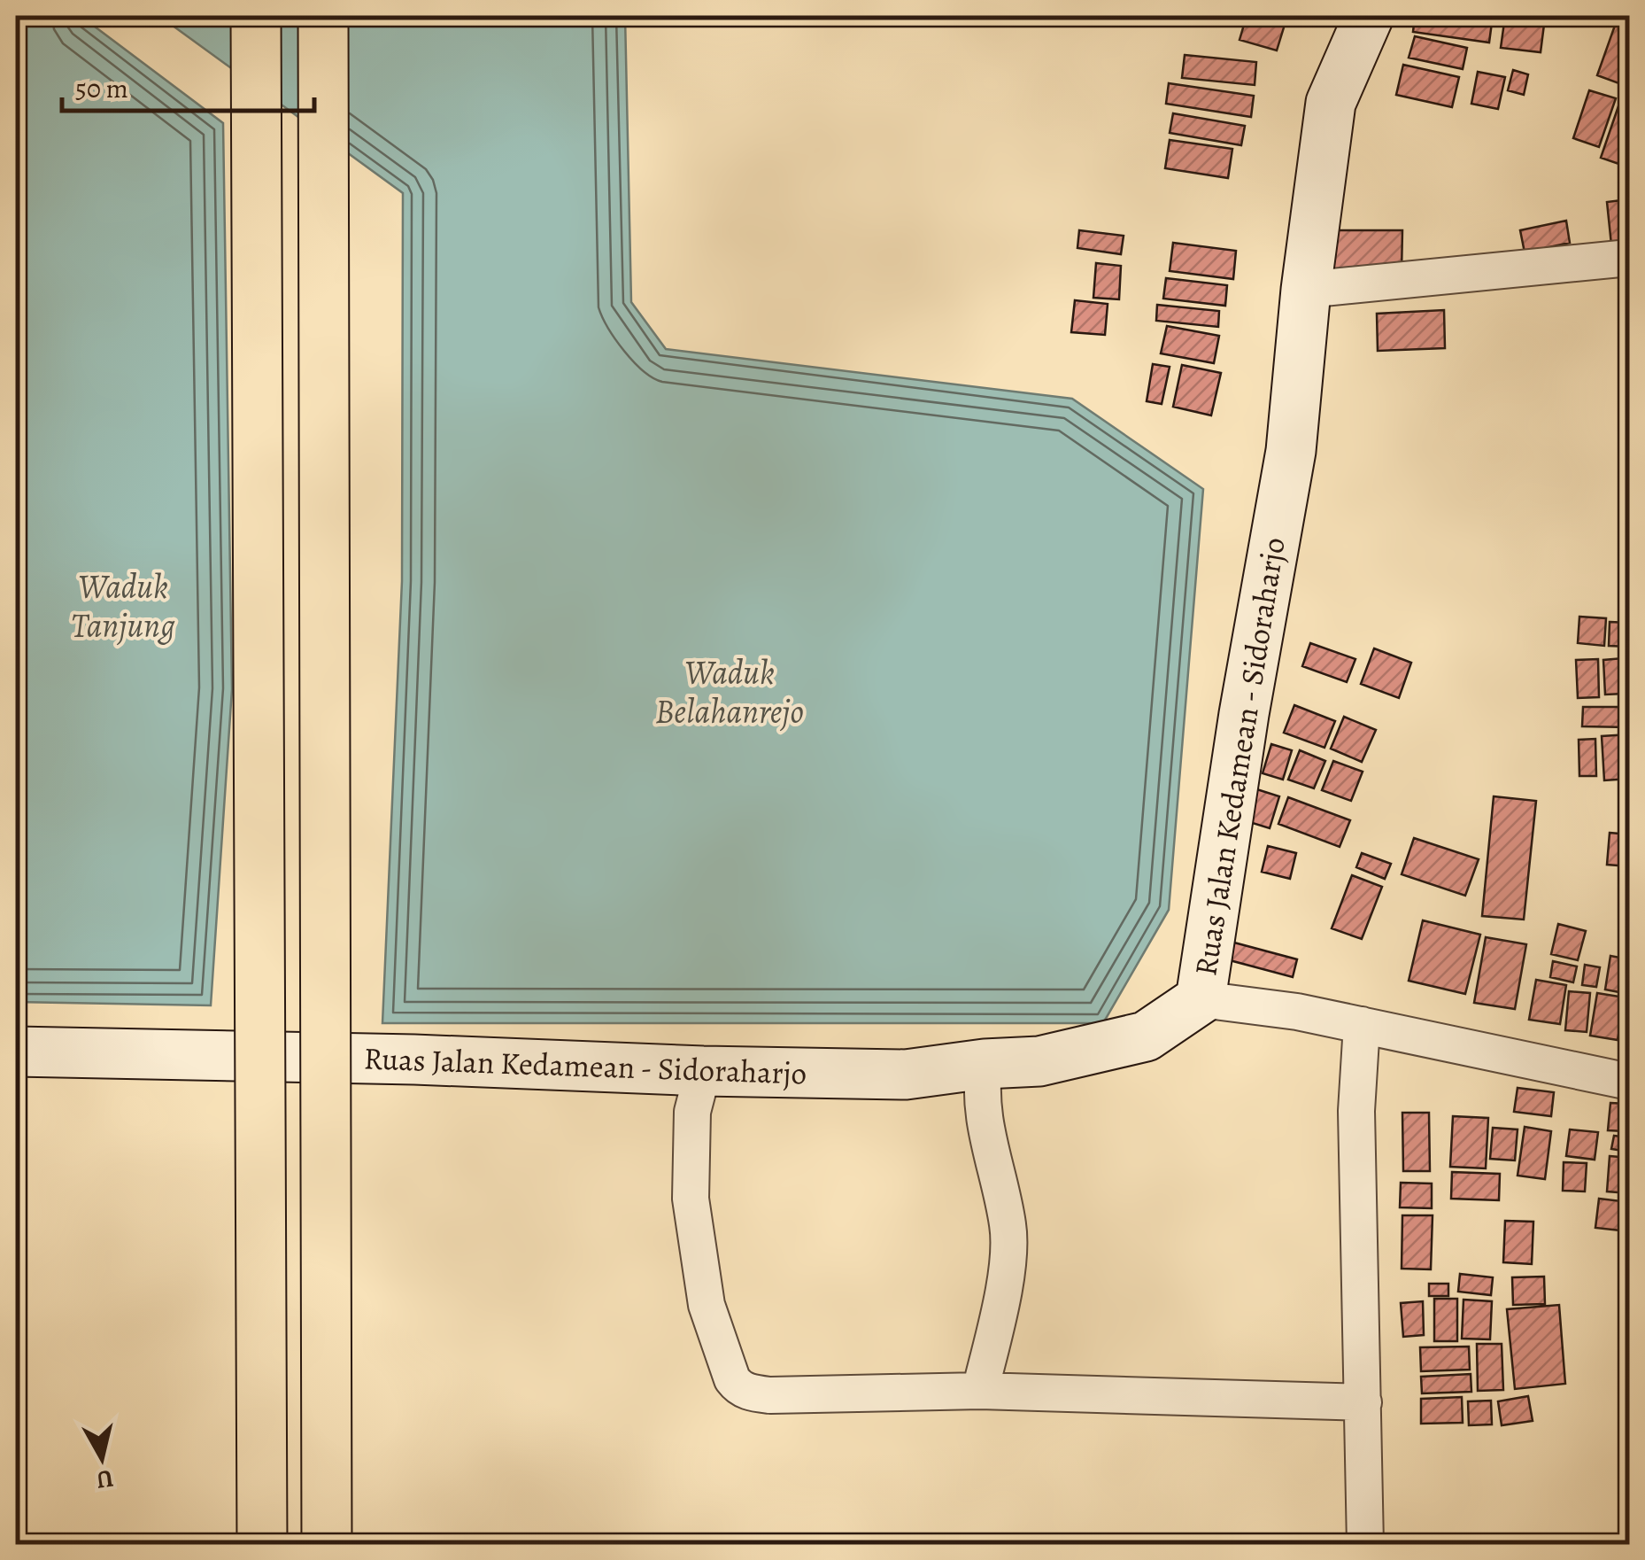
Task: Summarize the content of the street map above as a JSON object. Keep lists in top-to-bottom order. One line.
{"streets":{"main road":["Ruas Jalan Kedamean - Sidoraharjo"]},"water":["Waduk Tanjung","Waduk Belahanrejo"],"scale_bar":"50 m","north":"bottom"}
